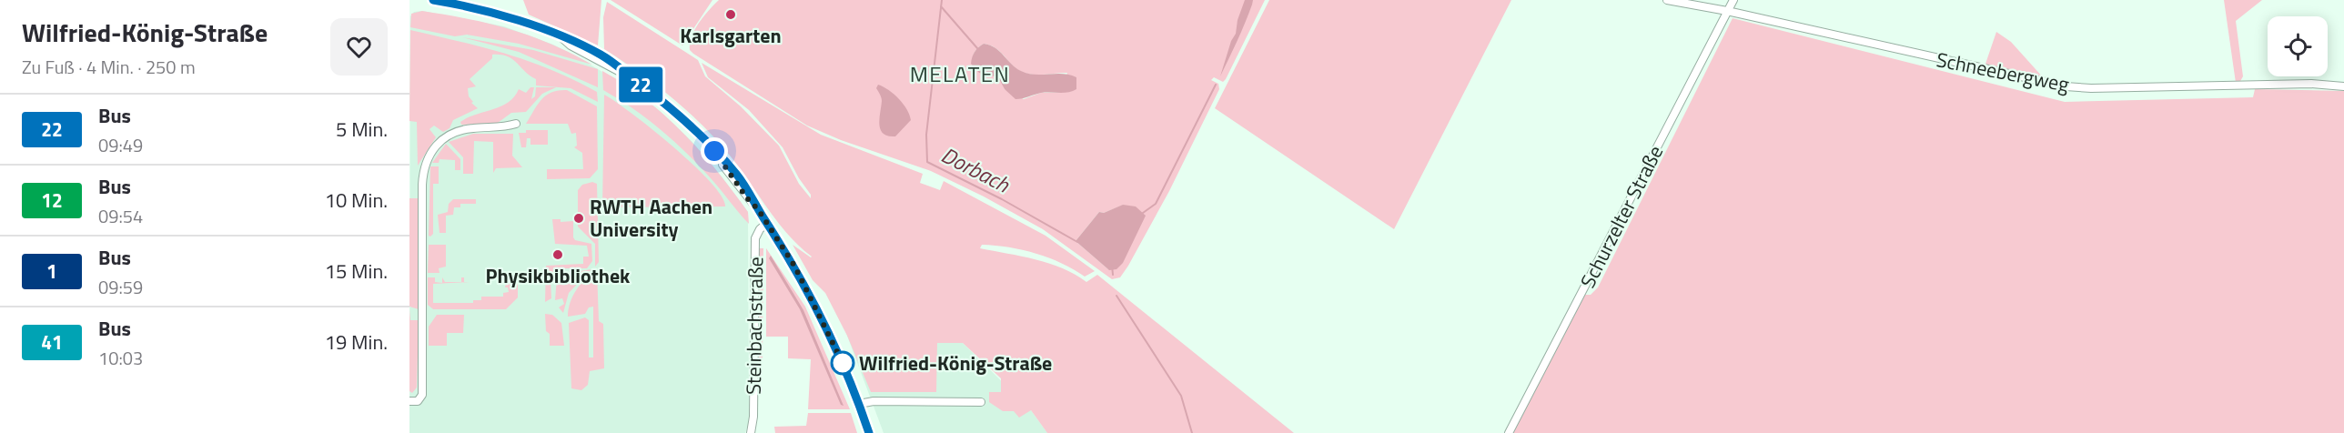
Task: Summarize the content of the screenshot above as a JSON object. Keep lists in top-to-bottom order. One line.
{"streets":{"street":["Schneebergweg","Schurzelter Straße","Steinbachstraße"]},"crossings":[["Schneebergweg","Schurzelter Straße"]],"districts":["MELATEN"],"water":["Dorbach"],"places":["Karlsgarten","RWTH Aachen University","Physikbibliothek","Wilfried-König-Straße"],"lines":["bus line 22"],"page":{"heading":["Wilfried-König-Straße","Zu Fuß · 4 Min. · 250 m"],"on_map":"22","list":[{"mark":"22","name":"Bus","note":"09:49","value":"5 Min."},{"mark":"12","name":"Bus","note":"09:54","value":"10 Min."},{"mark":"1","name":"Bus","note":"09:59","value":"15 Min."},{"mark":"41","name":"Bus","note":"10:03","value":"19 Min."}]}}
